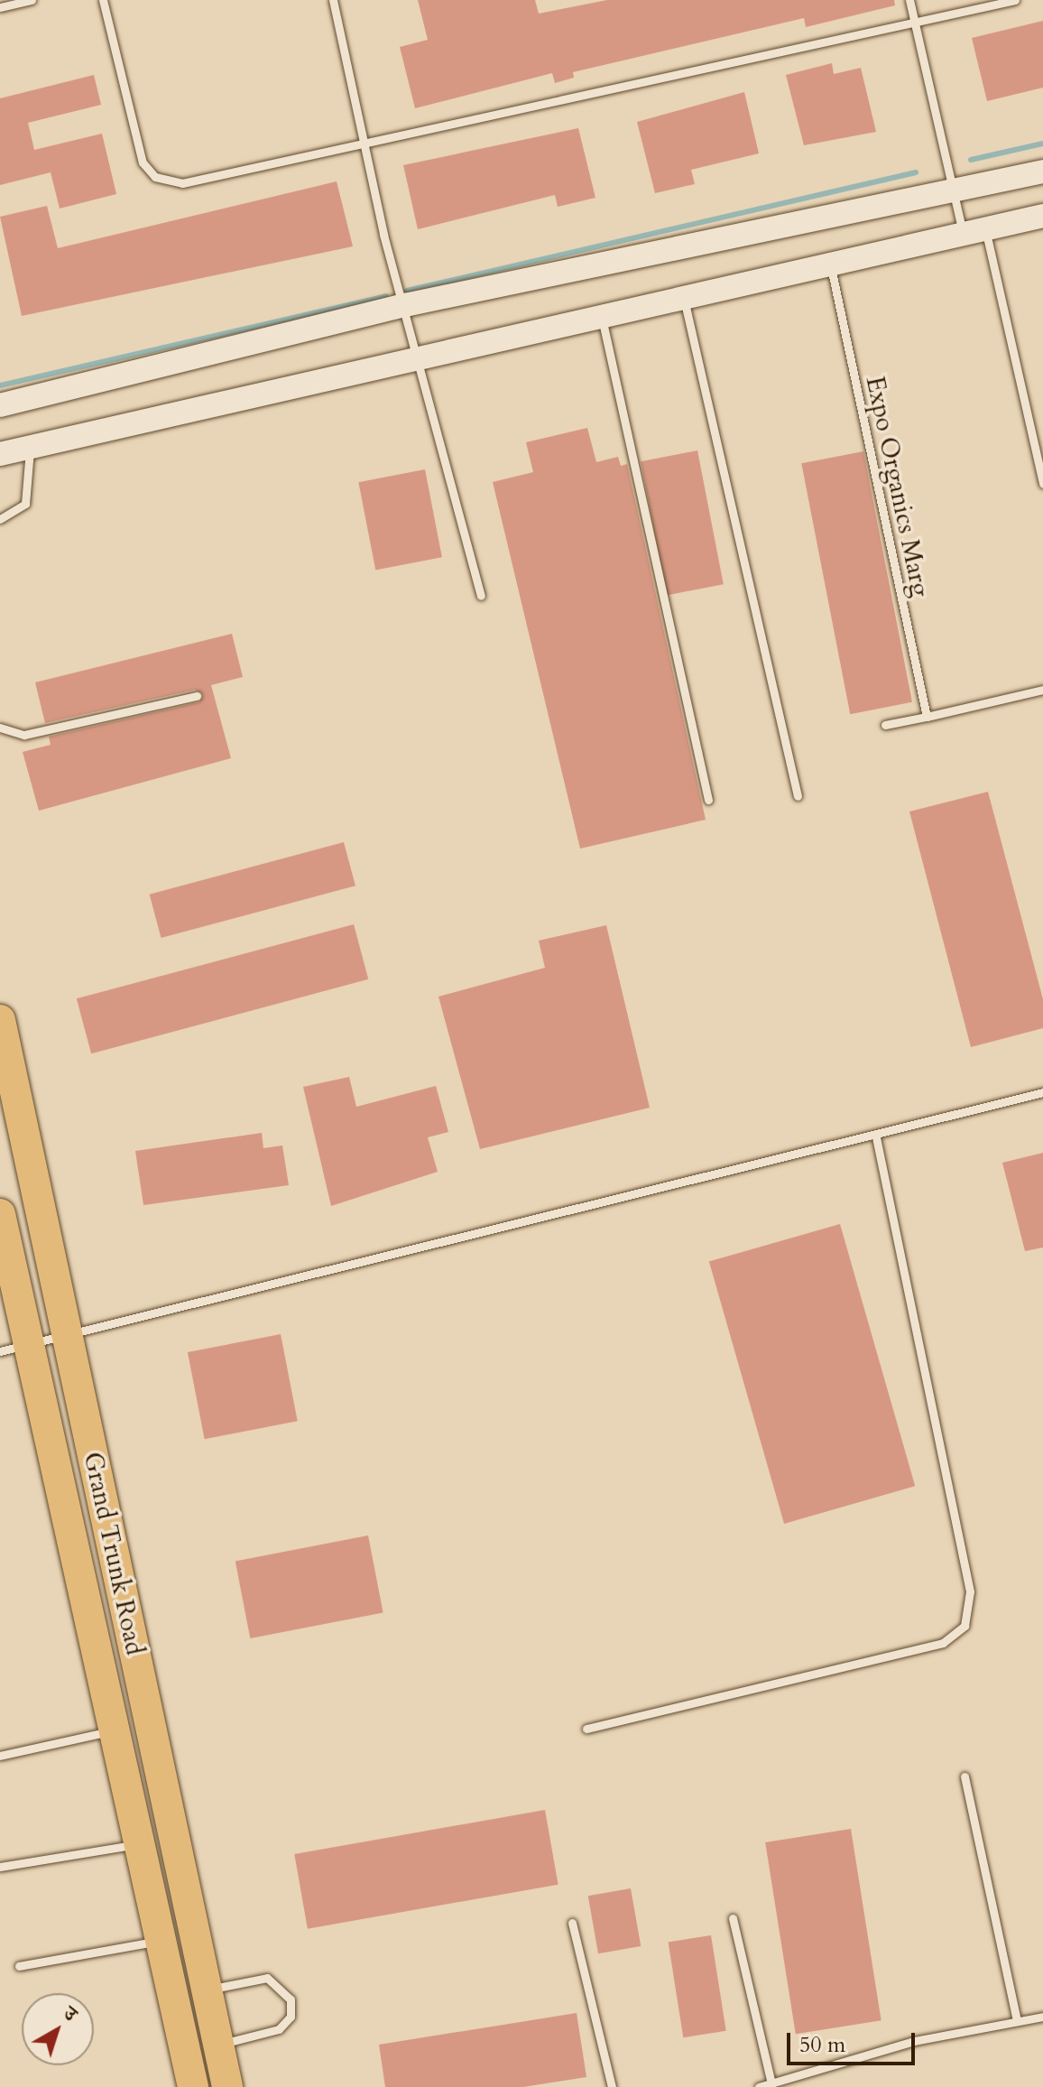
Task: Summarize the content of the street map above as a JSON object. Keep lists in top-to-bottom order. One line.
{"streets":{"highway":["Grand Trunk Road"],"lane":["Expo Organics Marg"]},"scale_bar":"50 m","north":"top right"}
